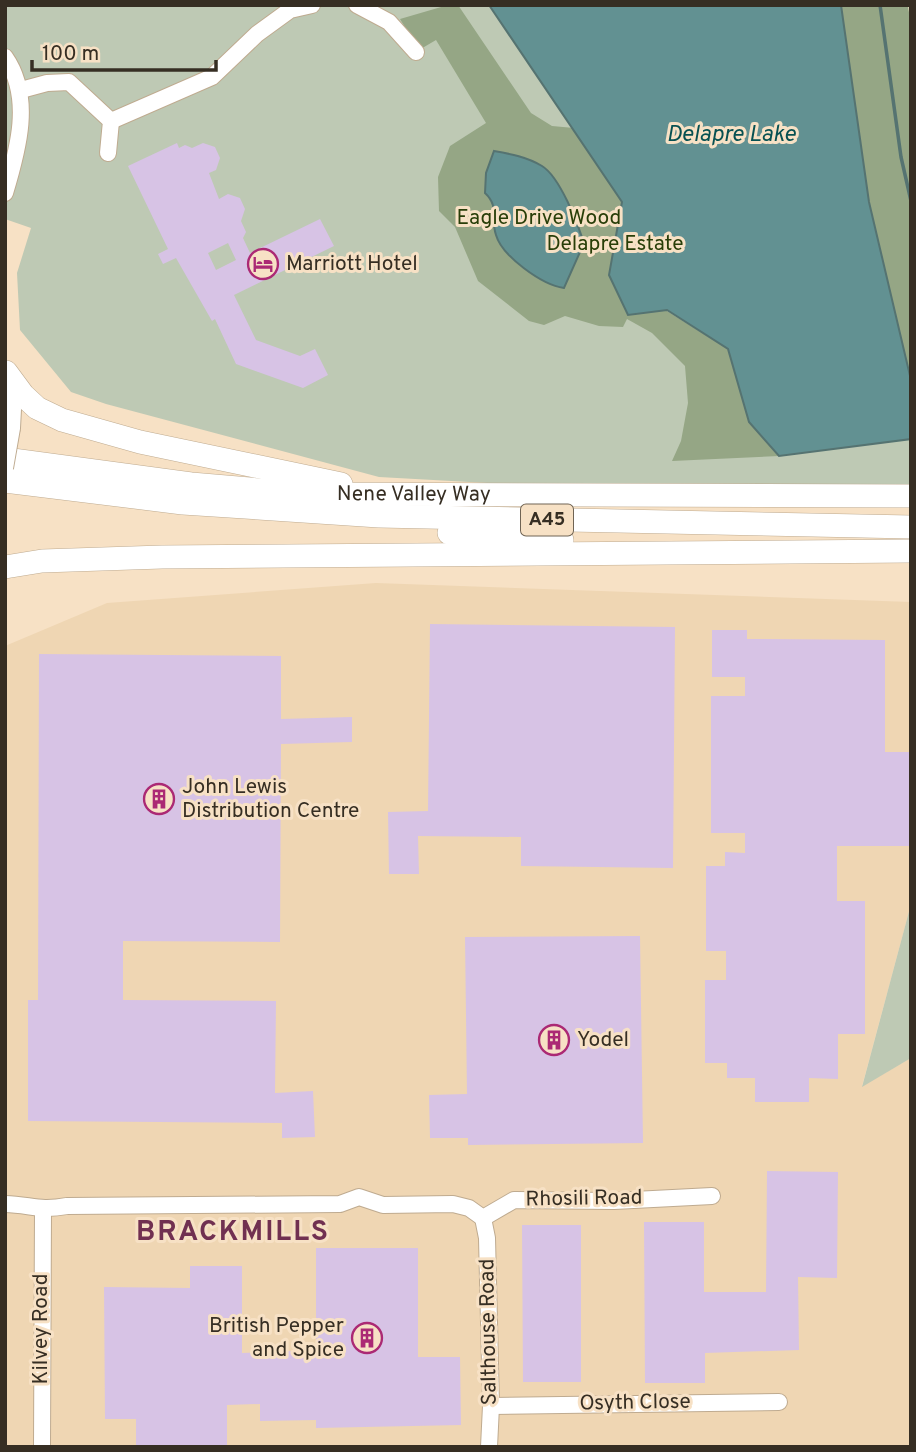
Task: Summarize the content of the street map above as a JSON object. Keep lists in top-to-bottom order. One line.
{"streets":{"highway":["Nene Valley Way","A45"],"street":["Rhosili Road","Kilvey Road","Salthouse Road","Osyth Close"]},"crossings":[["Rhosili Road","Salthouse Road"],["Salthouse Road","Osyth Close"]],"districts":["BRACKMILLS"],"water":["Delapre Lake"],"parks":["Eagle Drive Wood","Delapre Estate"],"places":{"hotel":["Marriott Hotel"],"building":["John Lewis Distribution Centre","Yodel","British Pepper and Spice"]},"scale_bar":"100 m"}
